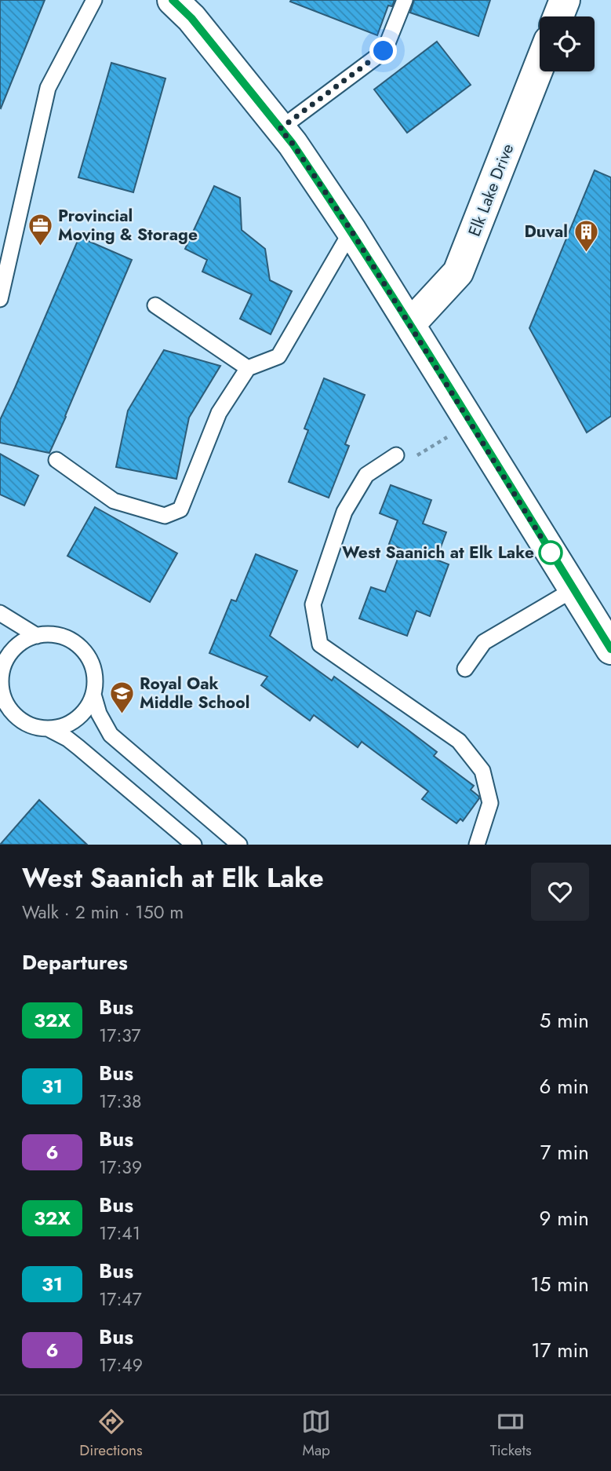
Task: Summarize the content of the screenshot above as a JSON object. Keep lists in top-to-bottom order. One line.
{"streets":{"main road":["Elk Lake Drive"]},"places":{"office":["Provincial Moving & Storage"],"building":["Duval"],"other":["West Saanich at Elk Lake"],"school or university":["Royal Oak Middle School"]},"lines":["bus line 32X"],"page":{"heading":[["West Saanich at Elk Lake","Walk · 2 min · 150 m"],"Departures"],"list":[{"mark":"32X","name":"Bus","note":"17:37","value":"5 min"},{"mark":"31","name":"Bus","note":"17:38","value":"6 min"},{"mark":"6","name":"Bus","note":"17:39","value":"7 min"},{"mark":"32X","name":"Bus","note":"17:41","value":"9 min"},{"mark":"31","name":"Bus","note":"17:47","value":"15 min"},{"mark":"6","name":"Bus","note":"17:49","value":"17 min"}],"tabs":["Directions","Map","Tickets"]}}
